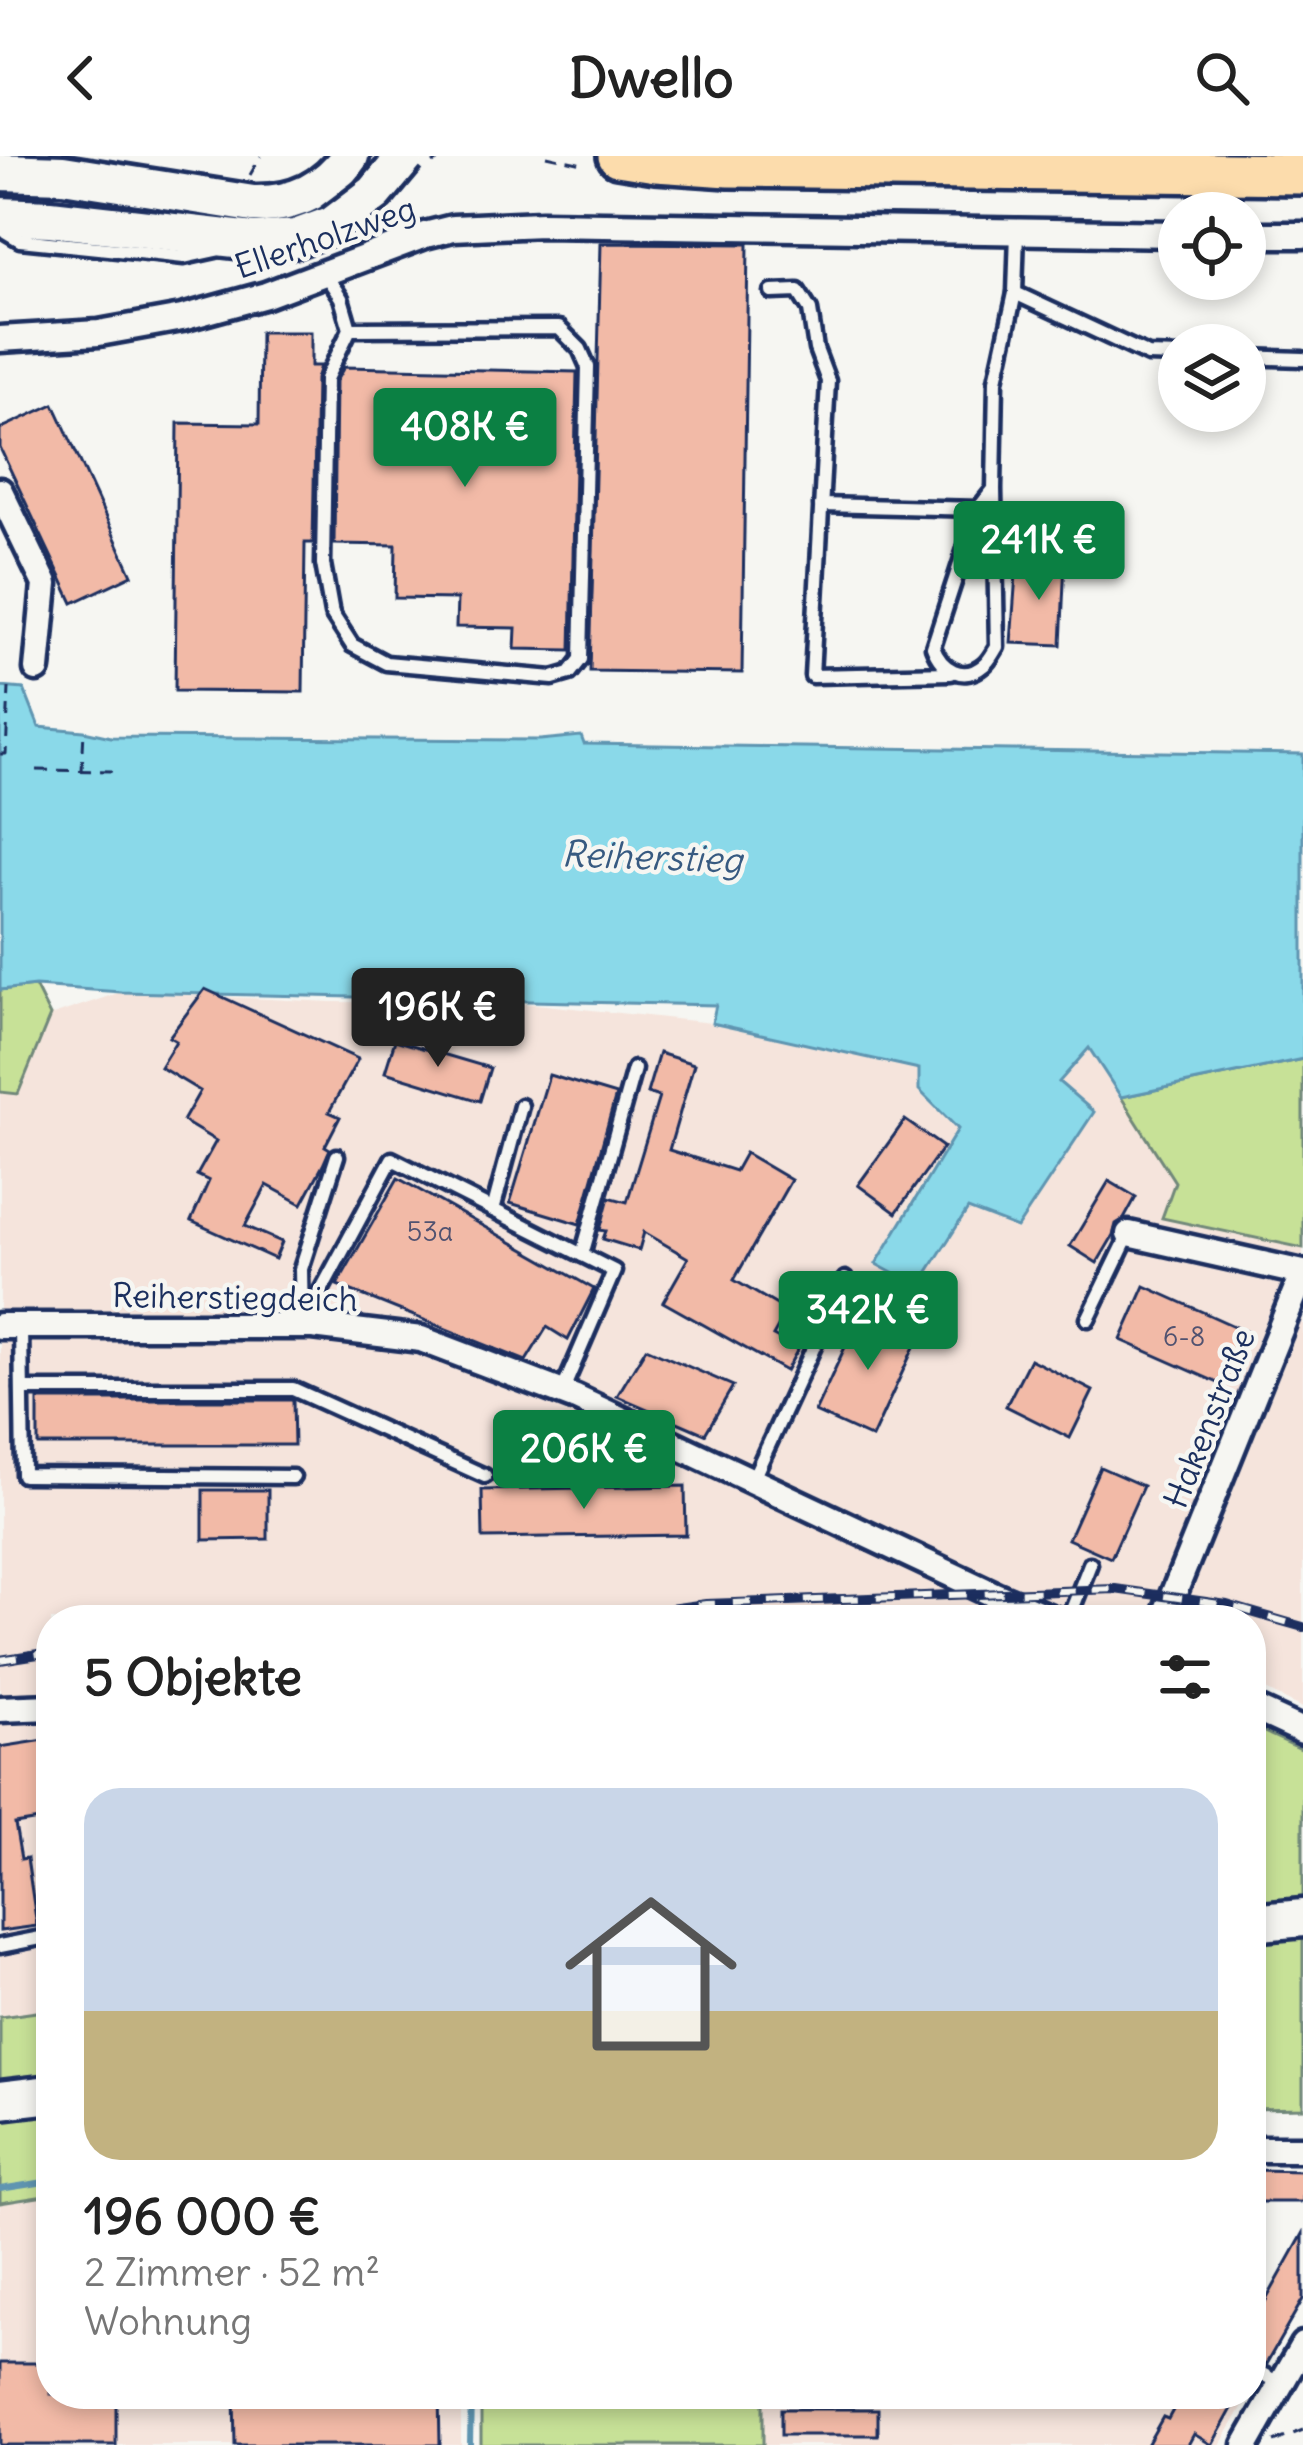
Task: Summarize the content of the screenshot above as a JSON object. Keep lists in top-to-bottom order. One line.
{"streets":{"street":["Ellerholzweg","Reiherstiegdeich","Hakenstraße"]},"water":["Reiherstieg"],"house_numbers":["53a","6-8"],"page":{"header":"Dwello","price":["408K €","241K €","196K €","342K €","206K €"],"heading":"5 Objekte","list":[{"name":"196 000 €","note":"2 Zimmer · 52 m² · Wohnung"}]}}
